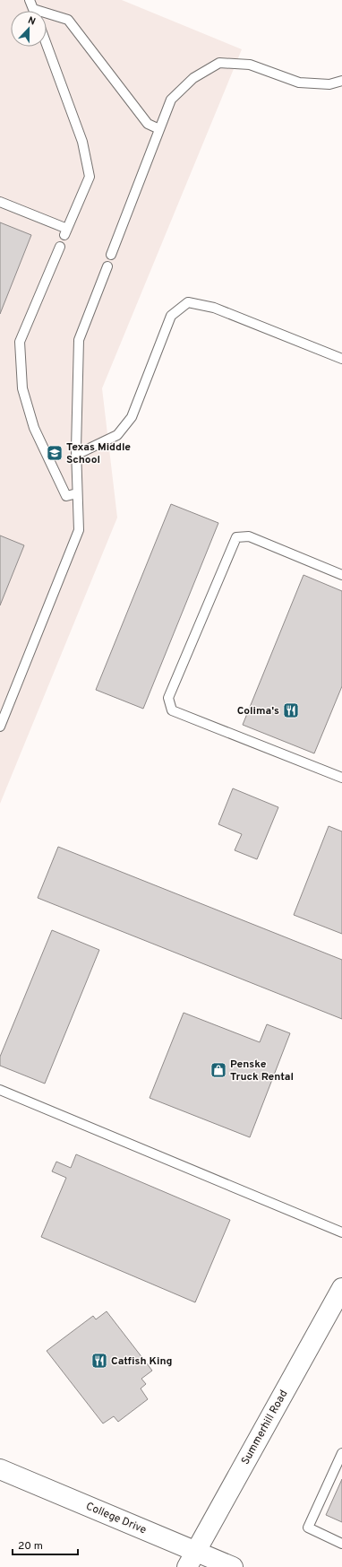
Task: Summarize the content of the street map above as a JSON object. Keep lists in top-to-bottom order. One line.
{"streets":{"main road":["Summerhill Road","College Drive"]},"crossings":[["Summerhill Road","College Drive"]],"places":{"school or university":["Texas Middle School"],"restaurant":["Colima's","Catfish King"],"shop":["Penske Truck Rental"]},"scale_bar":"20 m","north":"top"}
